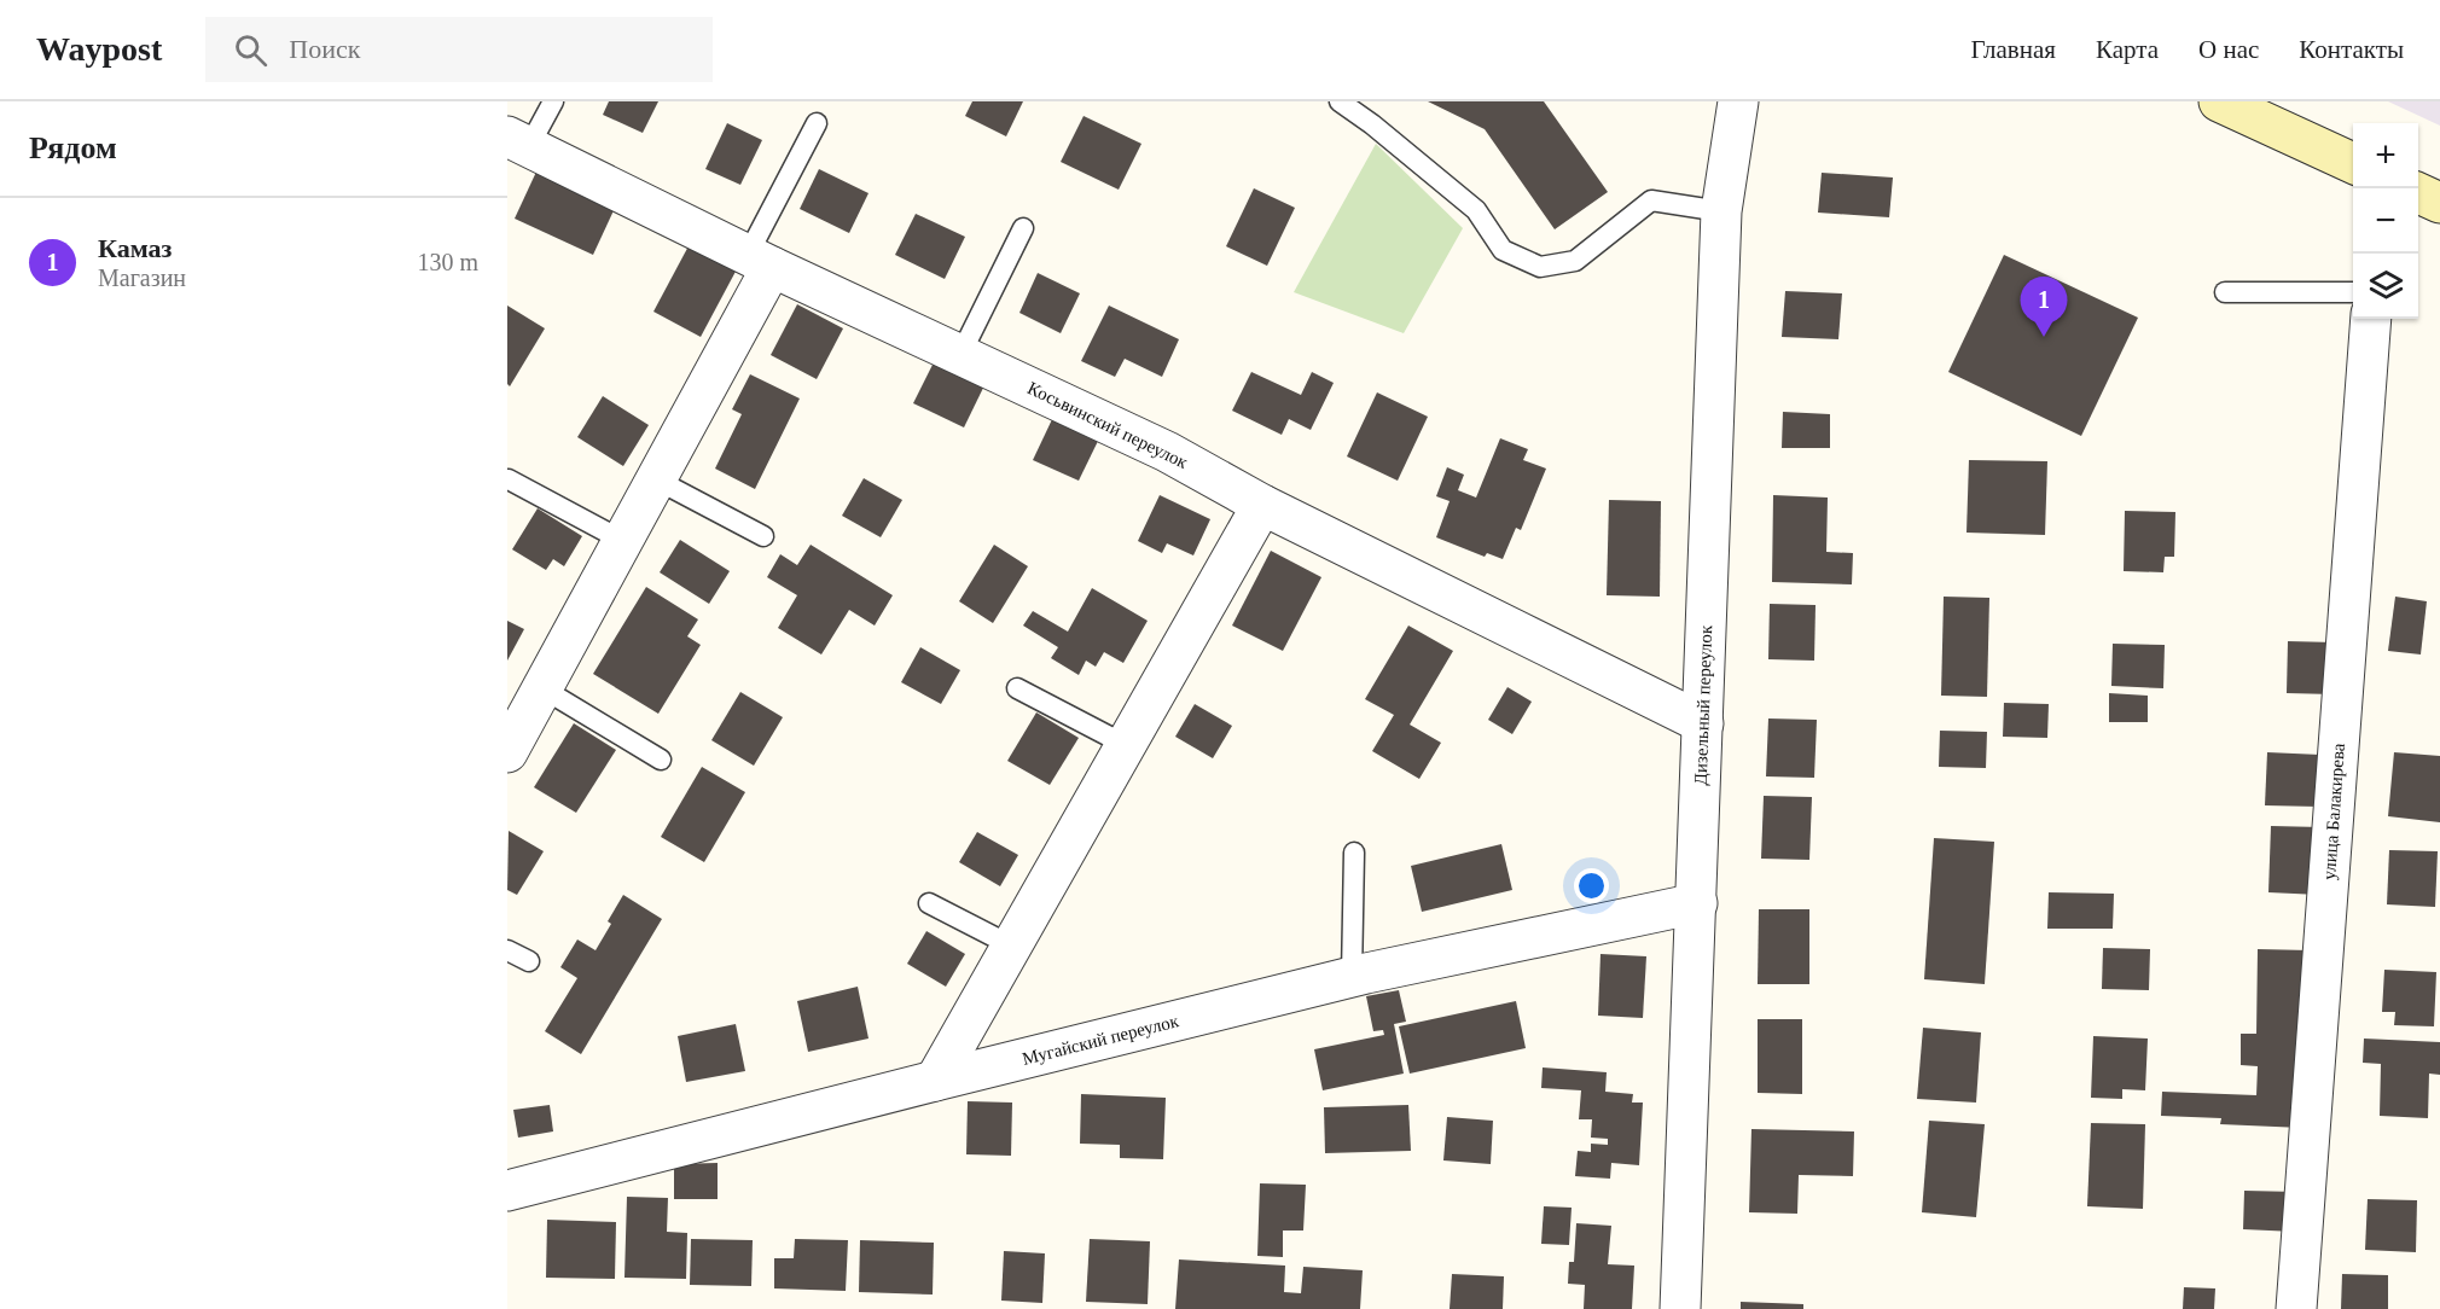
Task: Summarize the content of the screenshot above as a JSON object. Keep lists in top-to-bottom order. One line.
{"streets":{"street":["Косьвинский переулок","Дизельный переулок","улица Балакирева","Мугайский переулок"]},"crossings":[["Косьвинский переулок","Дизельный переулок"],["Дизельный переулок","Мугайский переулок"]],"page":{"header":"Waypost","search":"Поиск","nav":["Главная","Карта","О нас","Контакты"],"heading":"Рядом","map_buttons":["+","−"],"list":[{"mark":"1","name":"Камаз","note":"Магазин","value":"130 m"}],"pins":"1"}}
